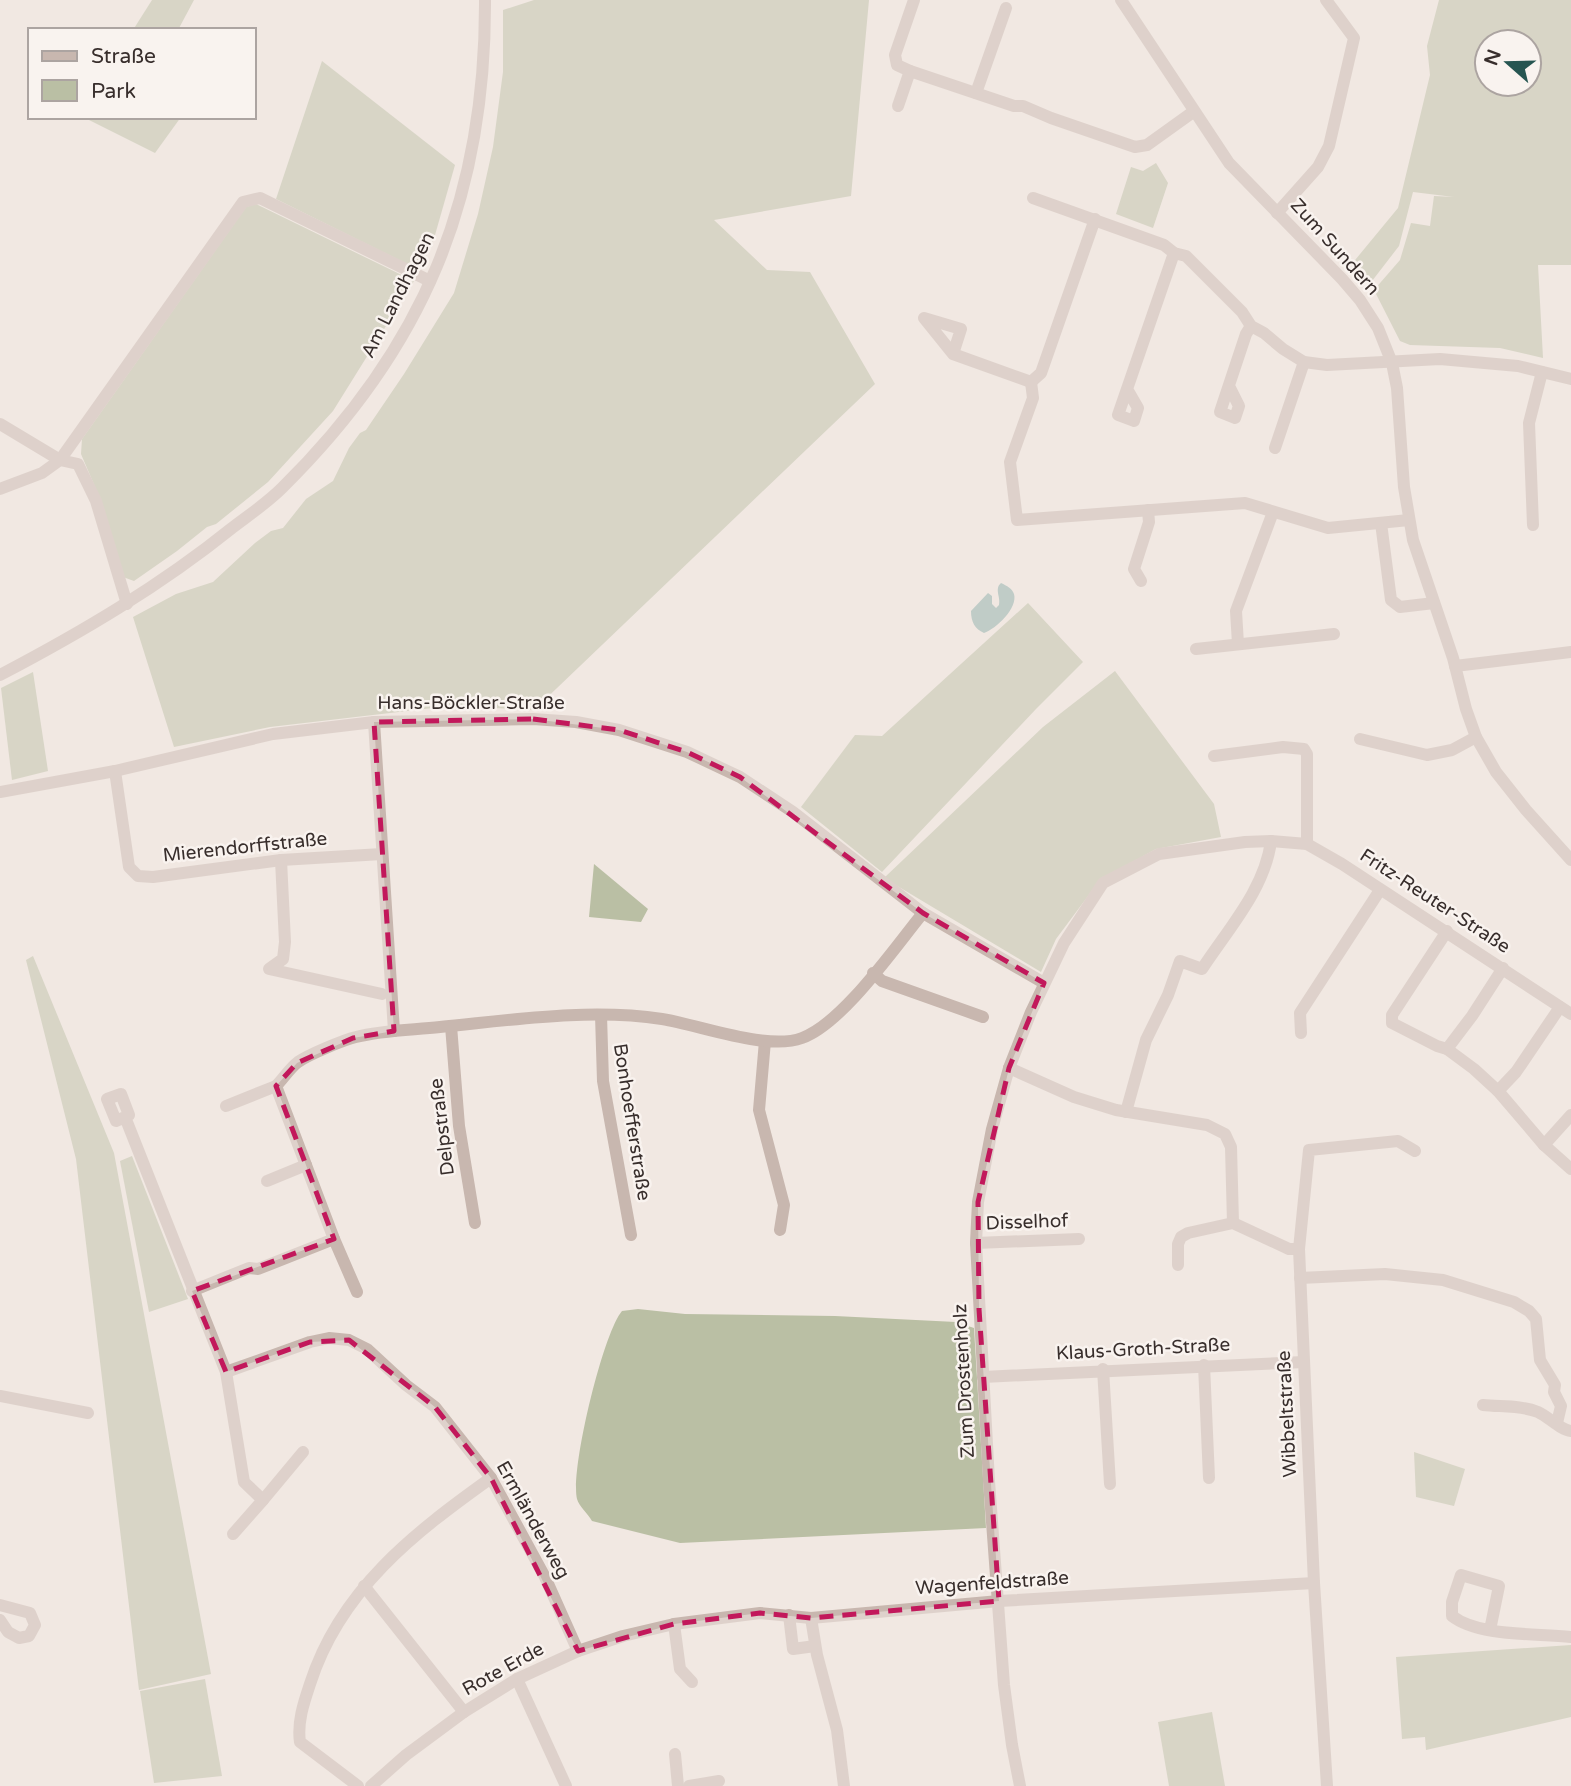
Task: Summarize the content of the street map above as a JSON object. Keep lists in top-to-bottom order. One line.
{"streets":{"street":["Zum Sundern","Am Landhagen","Hans-Böckler-Straße","Mierendorffstraße","Fritz-Reuter-Straße","Bonhoefferstraße","Delpstraße","Disselhof","Klaus-Groth-Straße","Zum Drostenholz","Wibbeltstraße","Ermländerweg","Wagenfeldstraße","Rote Erde"]},"crossings":[["Hans-Böckler-Straße","Mierendorffstraße"],["Hans-Böckler-Straße","Fritz-Reuter-Straße"],["Hans-Böckler-Straße","Zum Drostenholz"],["Fritz-Reuter-Straße","Zum Drostenholz"],["Disselhof","Zum Drostenholz"],["Klaus-Groth-Straße","Zum Drostenholz"],["Klaus-Groth-Straße","Wibbeltstraße"],["Zum Drostenholz","Wagenfeldstraße"],["Wibbeltstraße","Wagenfeldstraße"],["Ermländerweg","Rote Erde"],["Wagenfeldstraße","Rote Erde"]],"legend":["Straße","Park"],"north":"left"}
